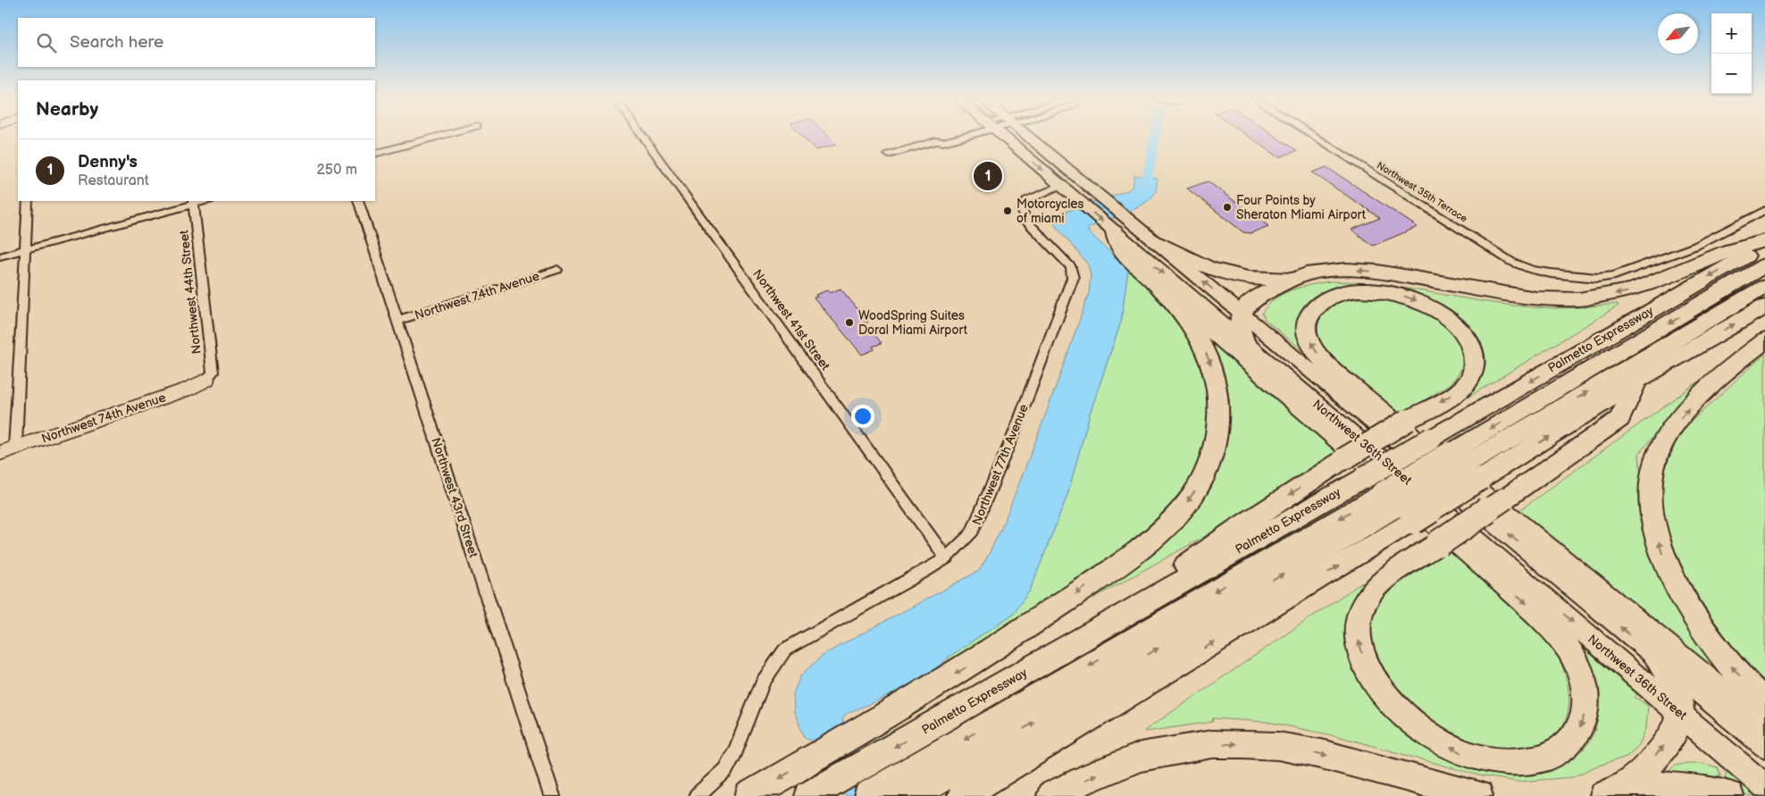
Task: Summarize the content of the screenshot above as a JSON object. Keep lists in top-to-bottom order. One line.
{"streets":{"highway":["Palmetto Expressway"],"main road":["Northwest 36th Street"],"street":["Northwest 35th Terrace","Northwest 44th Street","Northwest 74th Avenue","Northwest 41st Street","Northwest 77th Avenue","Northwest 43rd Street"]},"crossings":[["Northwest 44th Street","Northwest 74th Avenue"],["Northwest 74th Avenue","Northwest 43rd Street"],["Northwest 41st Street","Northwest 77th Avenue"],["Northwest 36th Street","Northwest 77th Avenue"]],"places":["Four Points by Sheraton Miami Airport","Motorcycles of miami","WoodSpring Suites Doral Miami Airport"],"north":"bottom left","page":{"map_buttons":["+","−"],"search":"Search here","heading":"Nearby","list":[{"mark":"1","name":"Denny's","note":"Restaurant","value":"250 m"}],"pins":"1"}}
